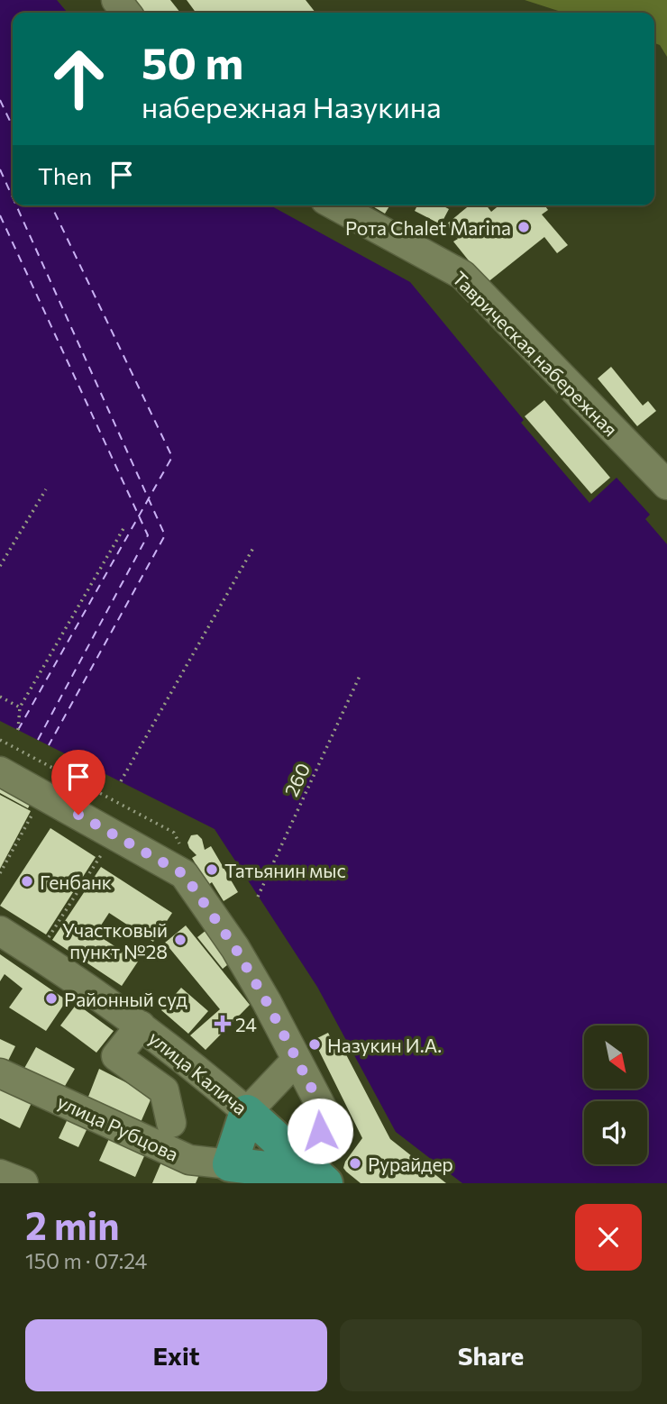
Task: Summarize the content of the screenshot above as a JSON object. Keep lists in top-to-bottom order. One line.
{"streets":{"main road":["улица Калича","улица Рубцова"],"street":["Таврическая набережная"],"path":["260"]},"crossings":[["улица Калича","улица Рубцова"]],"places":{"other":["Рота Chalet Marina","Татьянин мыс","Генбанк","Участковый пункт №28","Районный суд","Назукин И.А.","Рурайдер"],"health":["24"]},"north":"bottom right","page":{"turn":["50 m","набережная Назукина"],"then":"Then","heading":["2 min","150 m · 07:24"],"buttons":["Exit","Share"]}}
